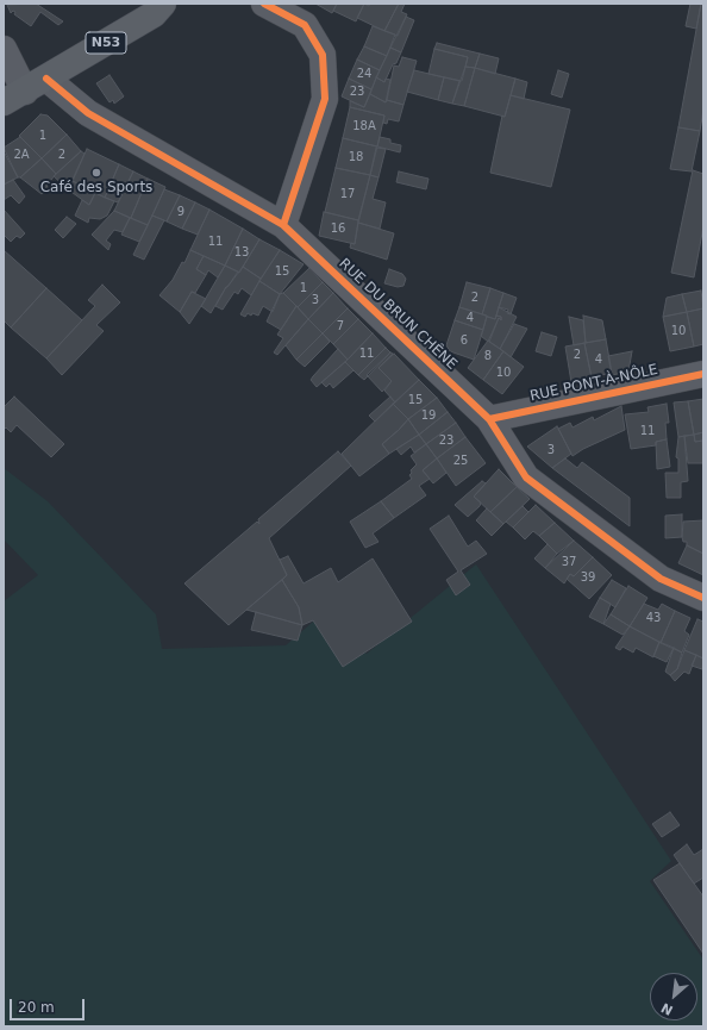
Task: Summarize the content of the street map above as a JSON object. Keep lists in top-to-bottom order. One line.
{"streets":{"main road":["N53"],"street":["RUE DU BRUN CHÊNE","RUE PONT-À-NÔLE"]},"crossings":[["N53","RUE DU BRUN CHÊNE"],["RUE DU BRUN CHÊNE","RUE PONT-À-NÔLE"]],"places":["Café des Sports"],"house_numbers":["24","23","18A","1","2A","2","18","17","9","16","11","13","15","1","2","3","4","7","10","6","11","2","8","4","10","15","19","11","23","3","25","37","39","43"],"scale_bar":"20 m","north":"bottom left"}
